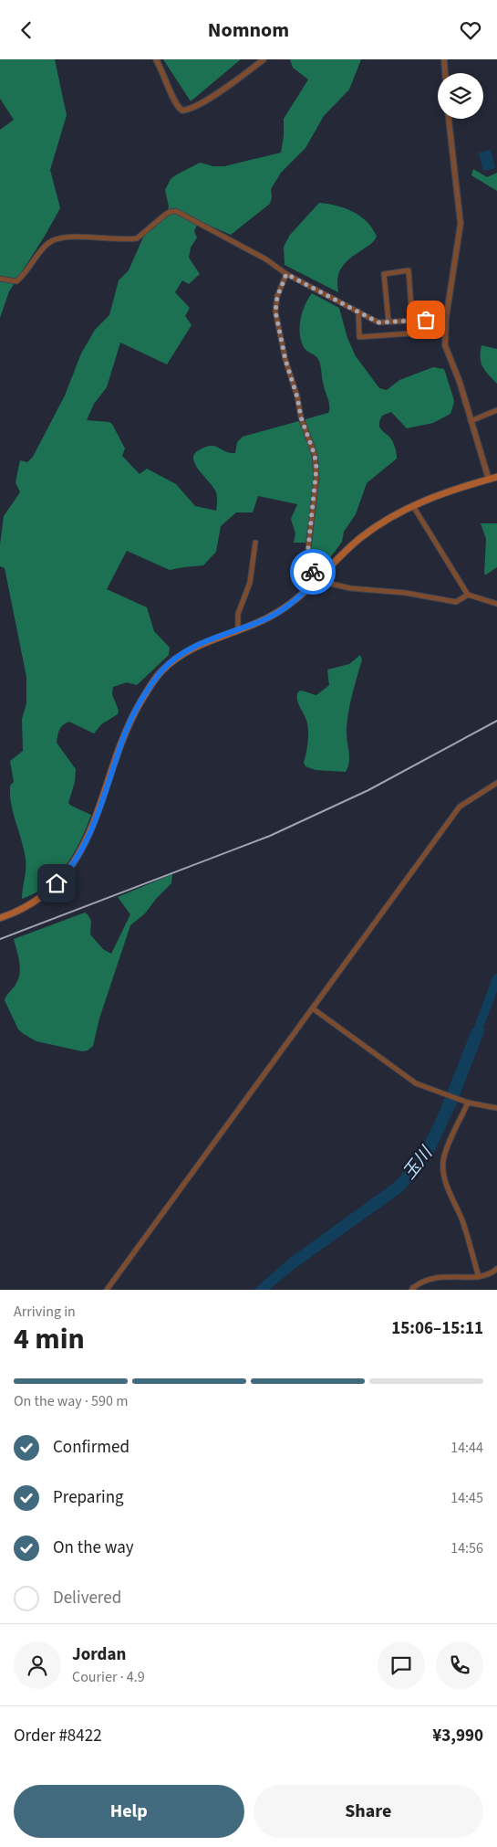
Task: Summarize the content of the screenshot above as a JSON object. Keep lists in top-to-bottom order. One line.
{"water":["玉川"],"page":{"header":"Nomnom","heading":["4 min","Arriving in","15:06–15:11"],"panel":["Jordan","Courier · 4.9","Order #8422","¥3,990"],"bar":"On the way · 590 m","list":[["Confirmed","14:44"],["Preparing","14:45"],["On the way","14:56"],"Delivered"],"buttons":["Help","Share"]}}
